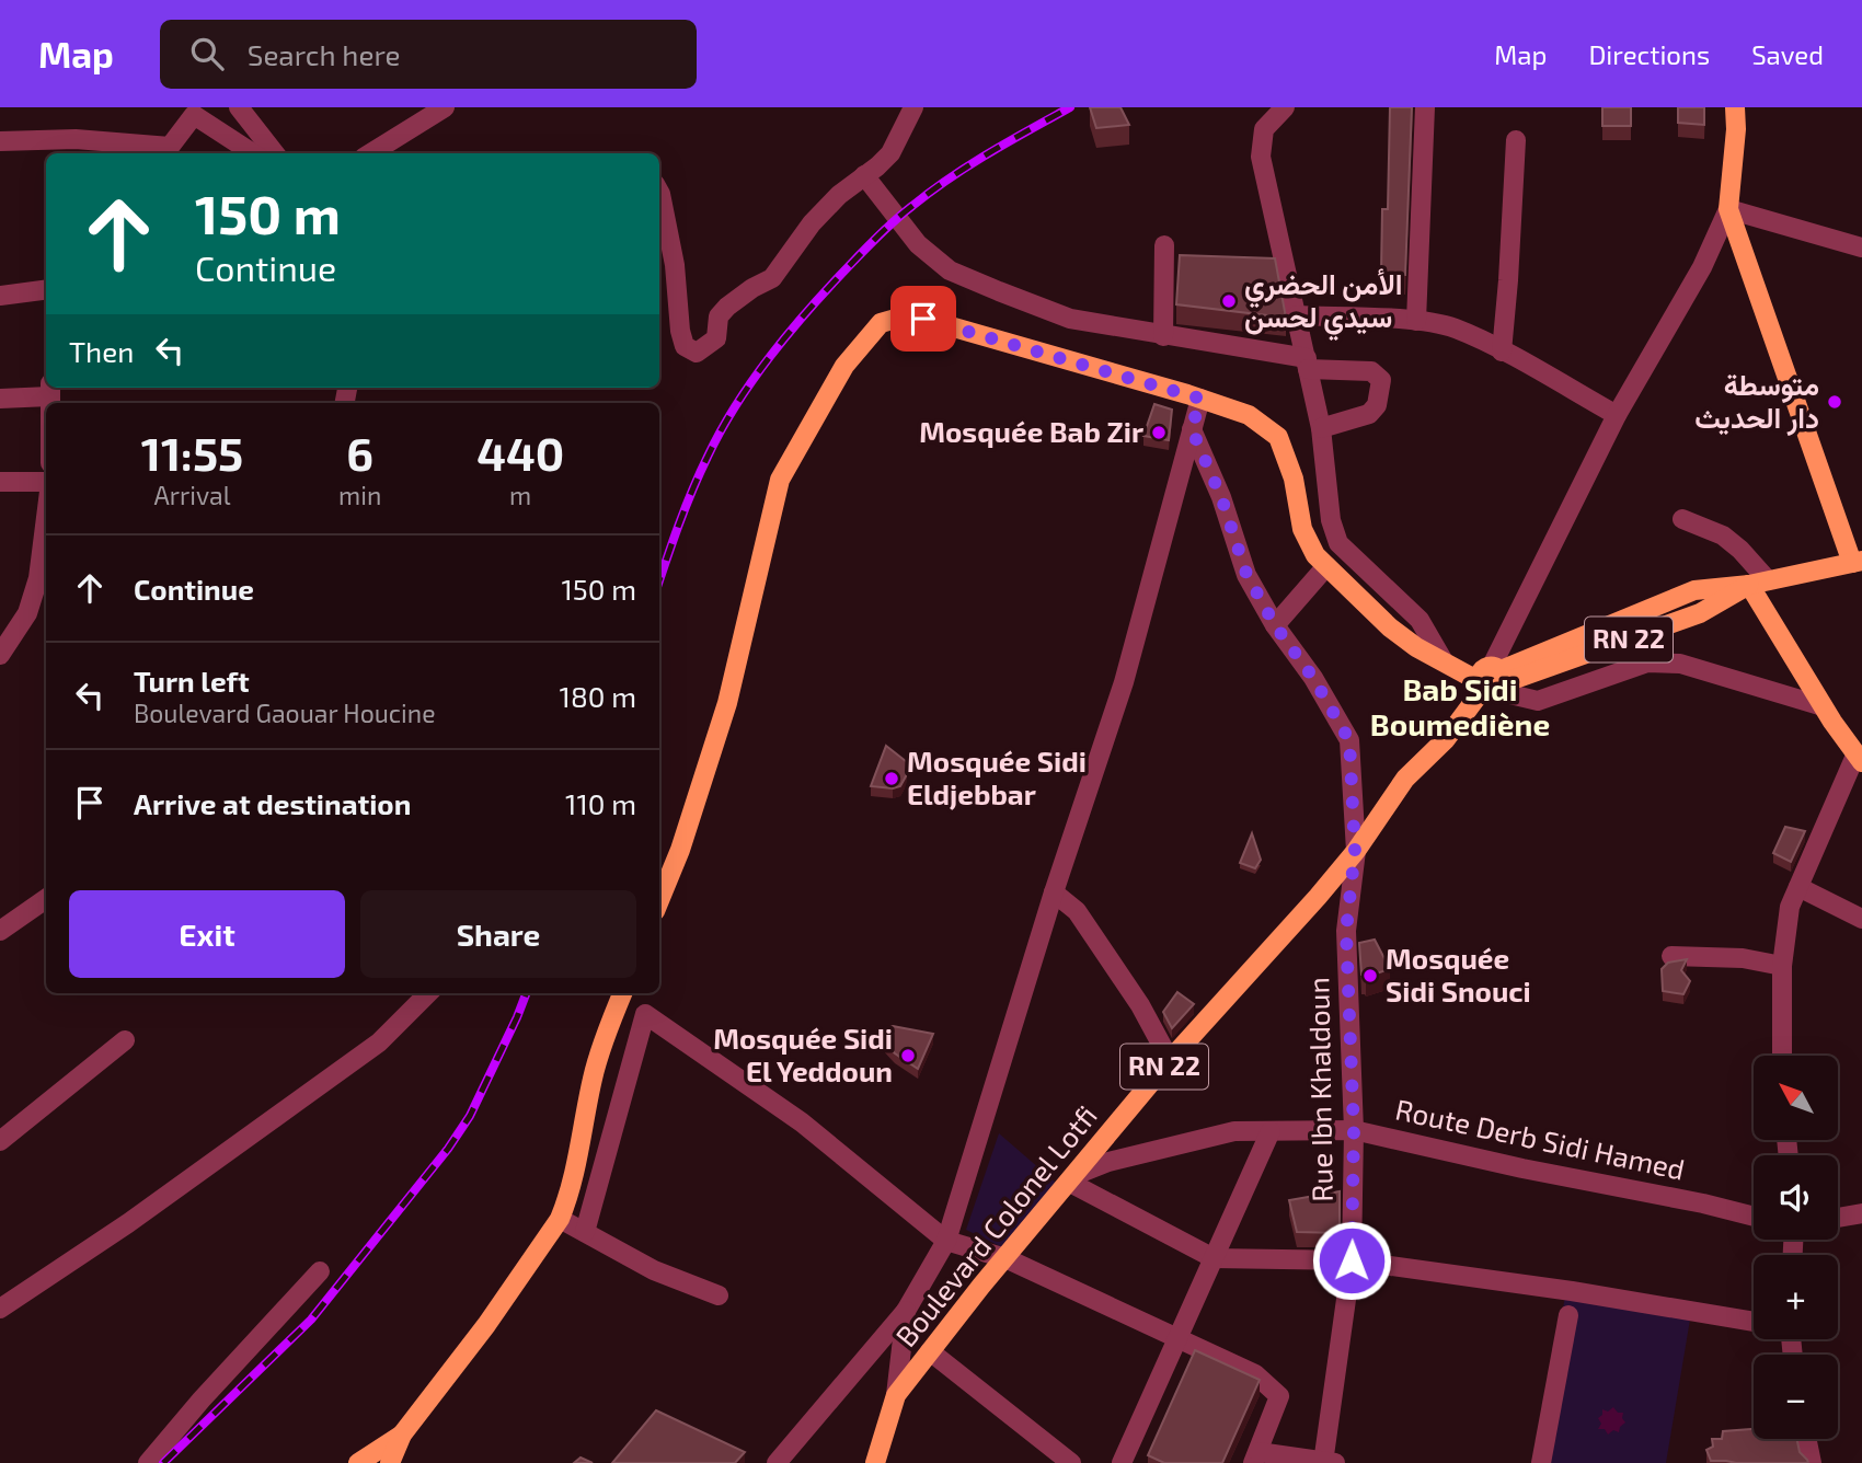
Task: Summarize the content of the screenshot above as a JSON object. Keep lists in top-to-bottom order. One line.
{"streets":{"main road":["RN 22","Boulevard Colonel Lotfi"],"street":["Rue Ibn Khaldoun","Route Derb Sidi Hamed"]},"crossings":[["RN 22","Boulevard Colonel Lotfi"],["Rue Ibn Khaldoun","Route Derb Sidi Hamed"],["Rue Ibn Khaldoun","Boulevard Colonel Lotfi"],["Route Derb Sidi Hamed","Boulevard Colonel Lotfi"]],"districts":["Bab Sidi Boumediène"],"places":["الأمن الحضري سيدي لحسن","متوسطة دار الحديث","Mosquée Bab Zir","Mosquée Sidi Eldjebbar","Mosquée Sidi Snouci","Mosquée Sidi El Yeddoun"],"north":"top left","page":{"header":"Map","search":"Search here","nav":["Map","Directions","Saved"],"turn":["150 m","Continue"],"then":"Then","eta":["11:55","Arrival","6","min","440","m"],"list":[{"name":"Continue","value":"150 m"},{"name":"Turn left","note":"Boulevard Gaouar Houcine","value":"180 m"},{"name":"Arrive at destination","value":"110 m"}],"buttons":["Exit","Share"],"map_buttons":["+","−"]}}
